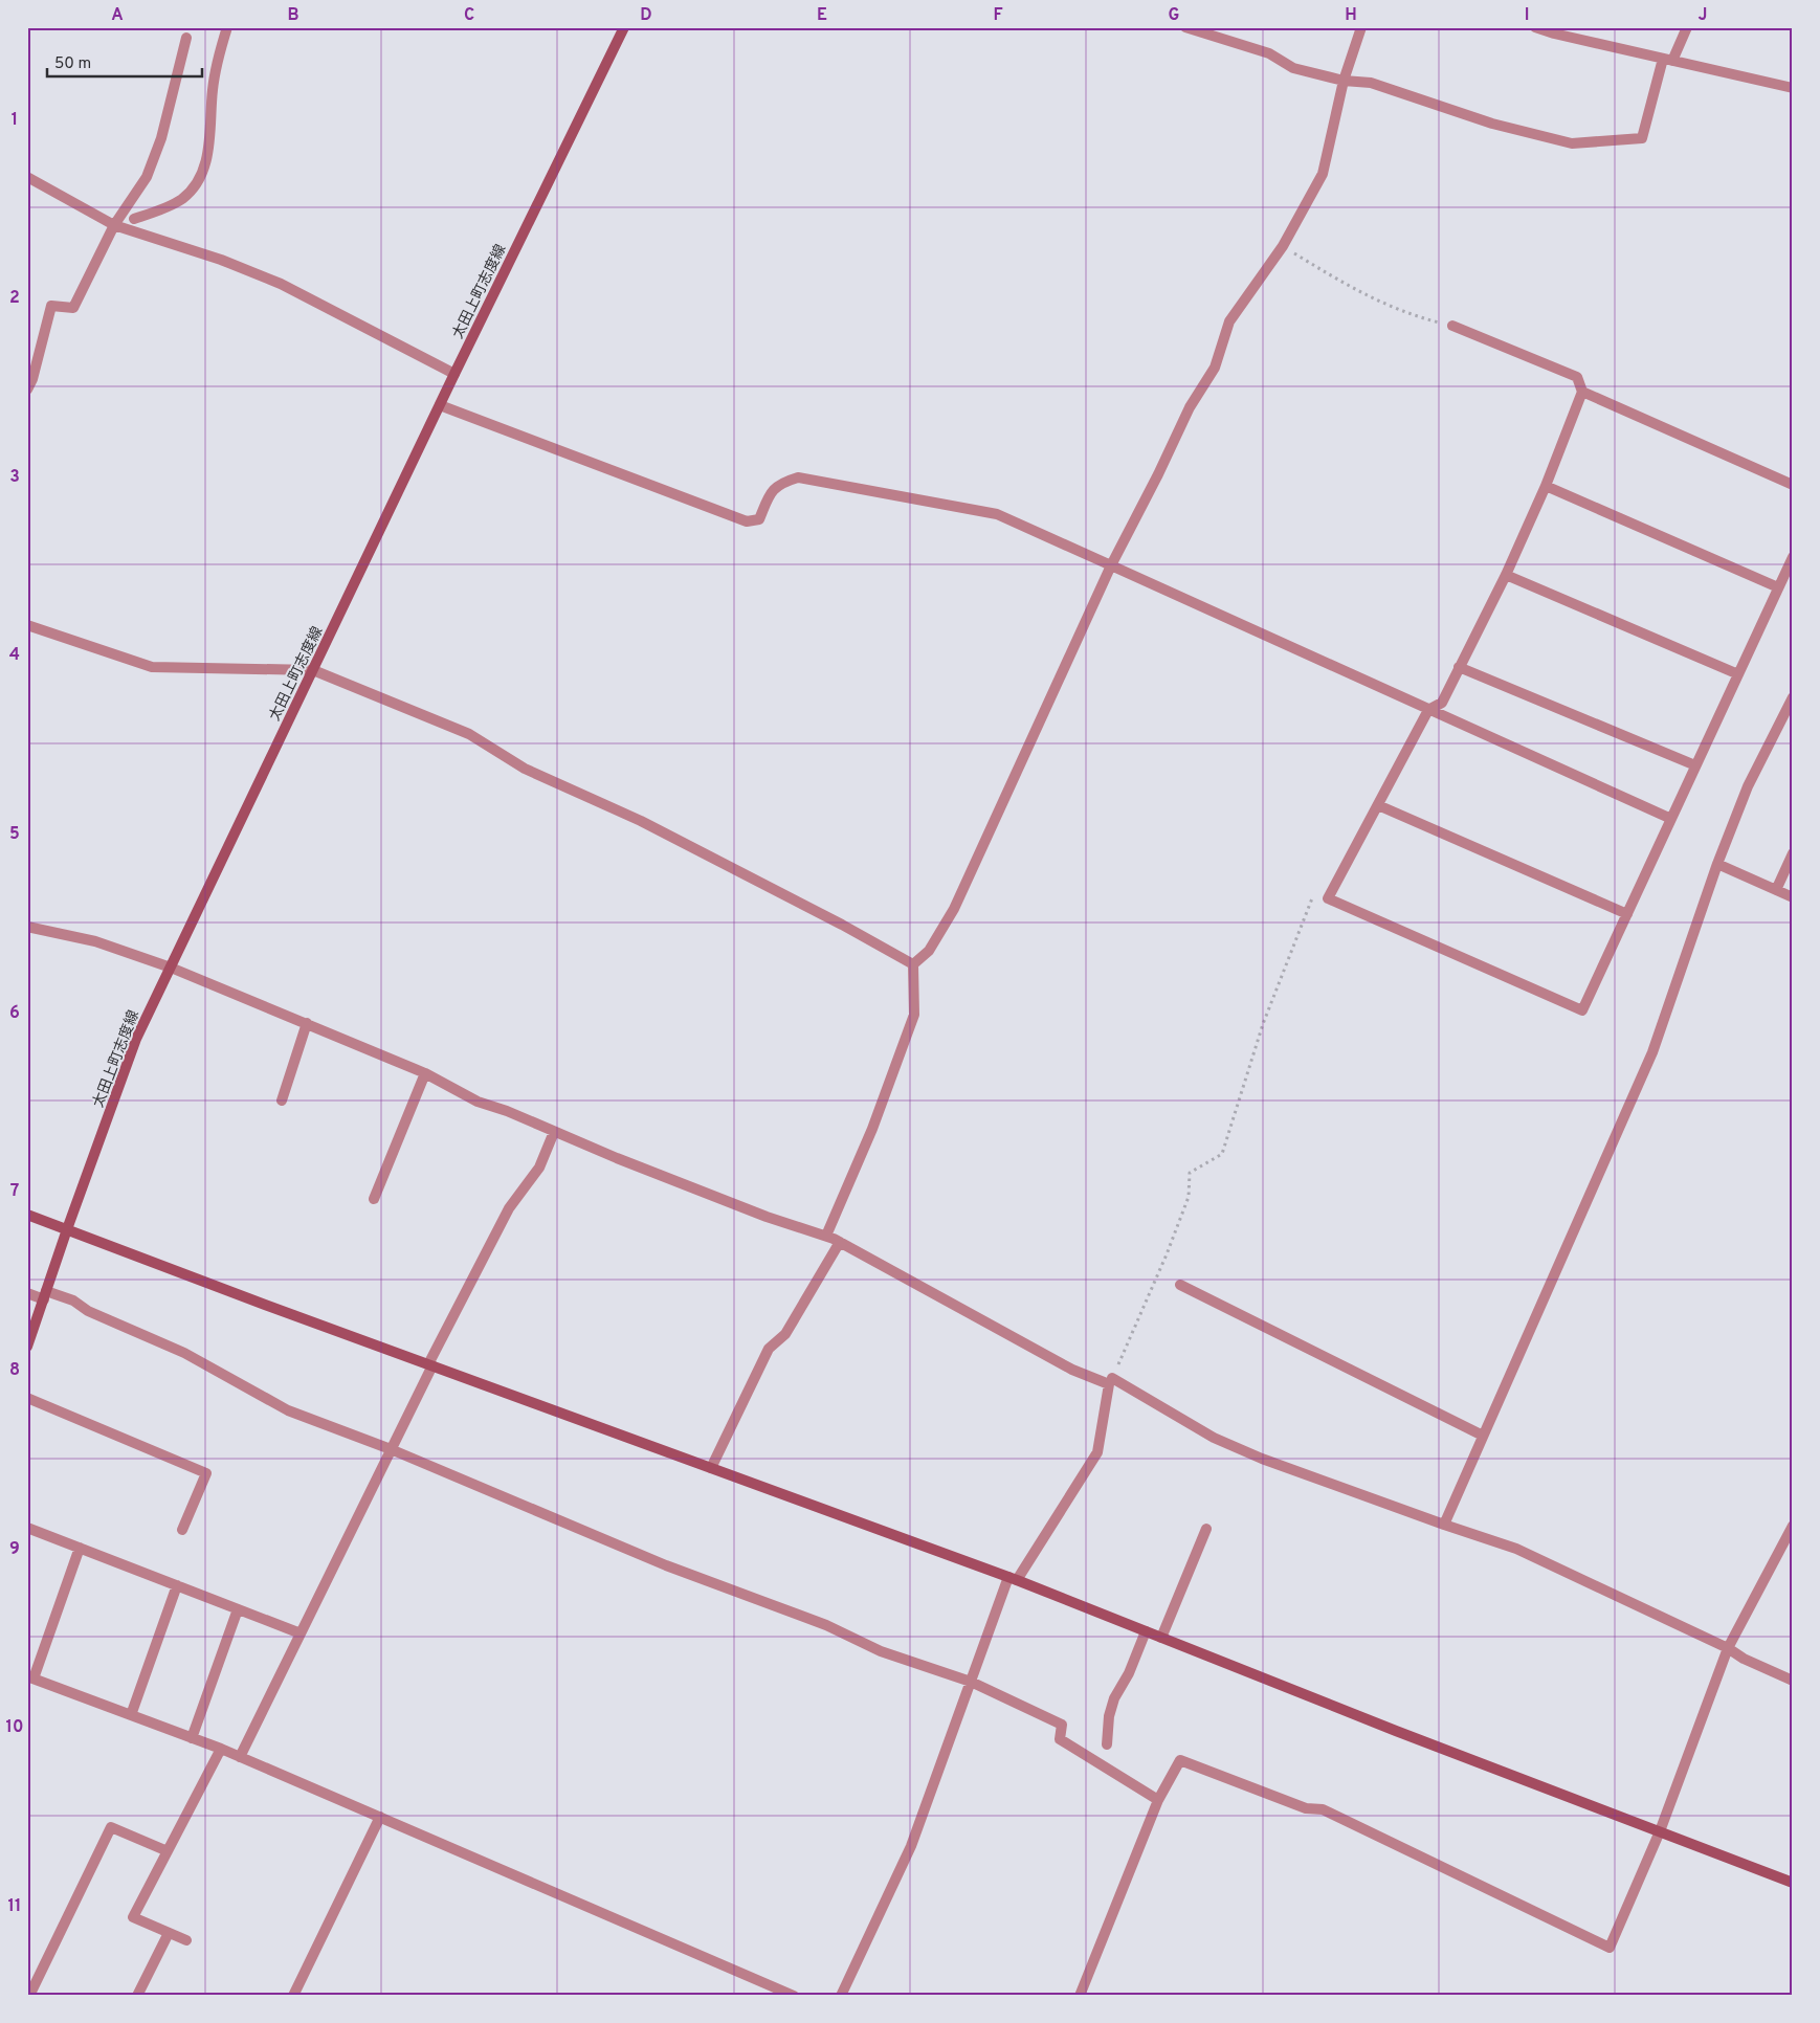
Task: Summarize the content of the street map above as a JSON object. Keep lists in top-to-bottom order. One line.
{"streets":{"street":["太田上町志度線"]},"scale_bar":"50 m","grid":{"columns":["A","B","C","D","E","F","G","H","I","J"],"rows":["1","2","3","4","5","6","7","8","9","10","11"]}}
